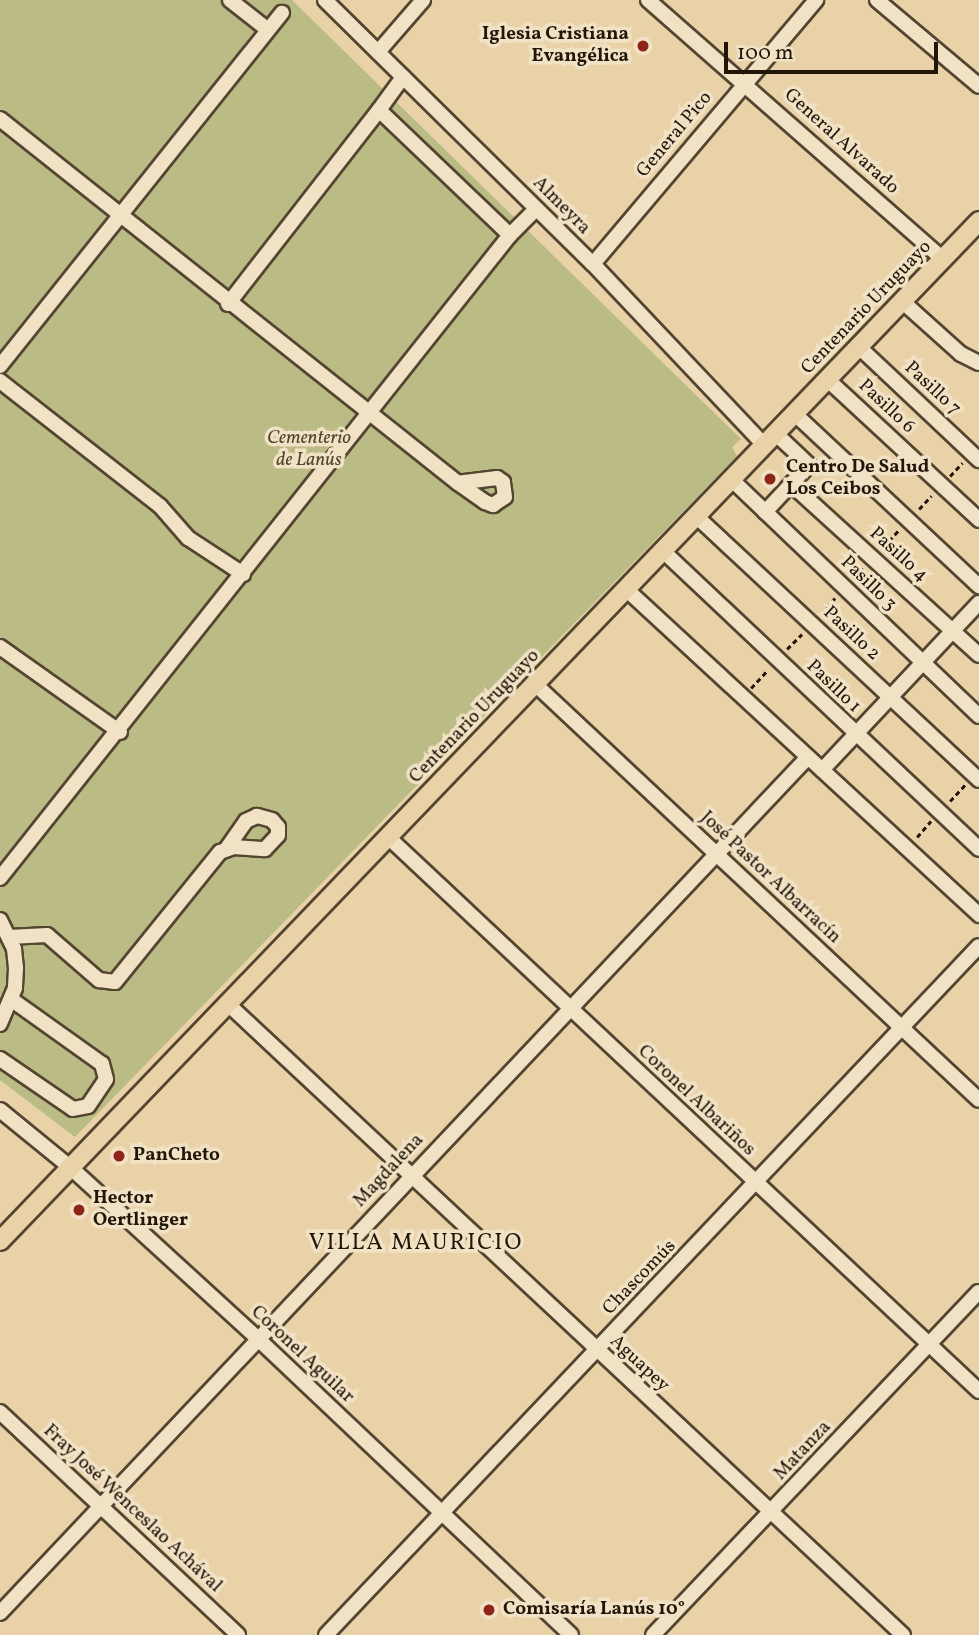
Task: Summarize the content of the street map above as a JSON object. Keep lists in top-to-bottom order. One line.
{"streets":{"main road":["Centenario Uruguayo"],"street":["General Pico","General Alvarado","Almeyra","Pasillo 7","Pasillo 6","Pasillo 4","Pasillo 3","Pasillo 2","Pasillo 1","José Pastor Albarracín","Coronel Albariños","Magdalena","Chascomús","Coronel Aguilar","Aguapey","Matanza","Fray José Wenceslao Achával"]},"crossings":[["General Pico","General Alvarado"],["General Pico","Almeyra"],["General Alvarado","Centenario Uruguayo"],["Almeyra","Centenario Uruguayo"],["Almeyra","Pasillo 4"],["Centenario Uruguayo","Pasillo 7"],["Centenario Uruguayo","Pasillo 6"],["Centenario Uruguayo","Pasillo 3"],["Centenario Uruguayo","Pasillo 2"],["Centenario Uruguayo","Pasillo 1"],["Centenario Uruguayo","José Pastor Albarracín"],["Centenario Uruguayo","Coronel Albariños"],["Centenario Uruguayo","Coronel Aguilar"],["Centenario Uruguayo","Aguapey"],["José Pastor Albarracín","Magdalena"],["José Pastor Albarracín","Chascomús"],["Coronel Albariños","Magdalena"],["Coronel Albariños","Chascomús"],["Coronel Albariños","Matanza"],["Magdalena","Coronel Aguilar"],["Magdalena","Aguapey"],["Magdalena","Fray José Wenceslao Achával"],["Chascomús","Coronel Aguilar"],["Chascomús","Aguapey"],["Aguapey","Matanza"]],"districts":["VILLA MAURICIO"],"parks":["Cementerio de Lanús"],"places":["Iglesia Cristiana Evangélica","Centro De Salud Los Ceibos","PanCheto","Hector Oertlinger","Comisaría Lanús 10°"],"scale_bar":"100 m"}
